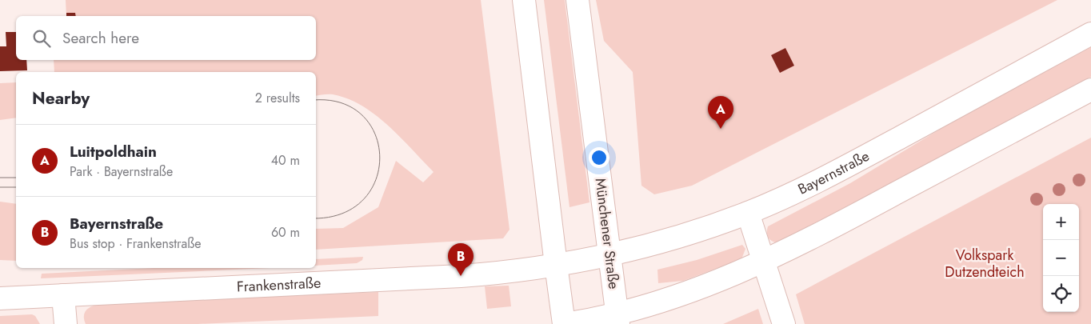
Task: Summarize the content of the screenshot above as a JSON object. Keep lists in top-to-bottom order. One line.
{"streets":{"main road":["Bayernstraße","Münchener Straße","Frankenstraße"]},"crossings":[["Bayernstraße","Münchener Straße"],["Bayernstraße","Frankenstraße"]],"parks":["Volkspark Dutzendteich"],"page":{"search":"Search here","heading":["Nearby","2 results"],"pins":["A","B"],"list":[{"mark":"A","name":"Luitpoldhain","note":"Park · Bayernstraße","value":"40 m"},{"mark":"B","name":"Bayernstraße","note":"Bus stop · Frankenstraße","value":"60 m"}],"map_buttons":["+","−"]}}
